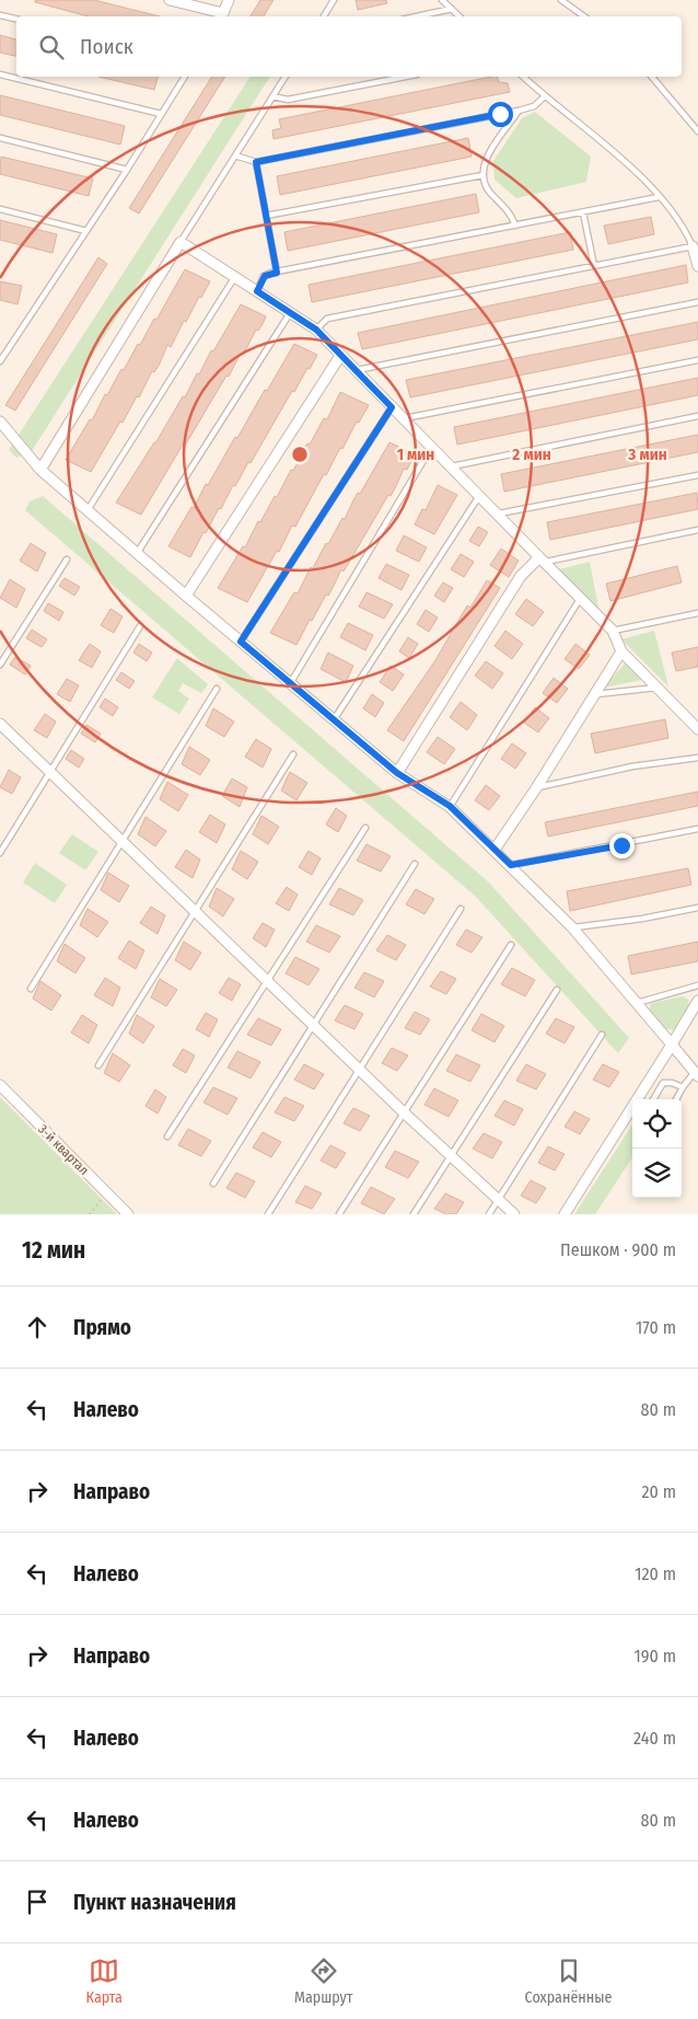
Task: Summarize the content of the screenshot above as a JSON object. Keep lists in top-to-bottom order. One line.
{"streets":{"street":["3-й квартал"]},"page":{"search":"Поиск","heading":["12 мин","Пешком · 900 m"],"list":[["Прямо","170 m"],["Налево","80 m"],["Направо","20 m"],["Налево","120 m"],["Направо","190 m"],["Налево","240 m"],["Налево","80 m"],"Пункт назначения"],"nav":["Карта","Маршрут","Сохранённые"]},"rings":["1 мин","2 мин","3 мин"]}
